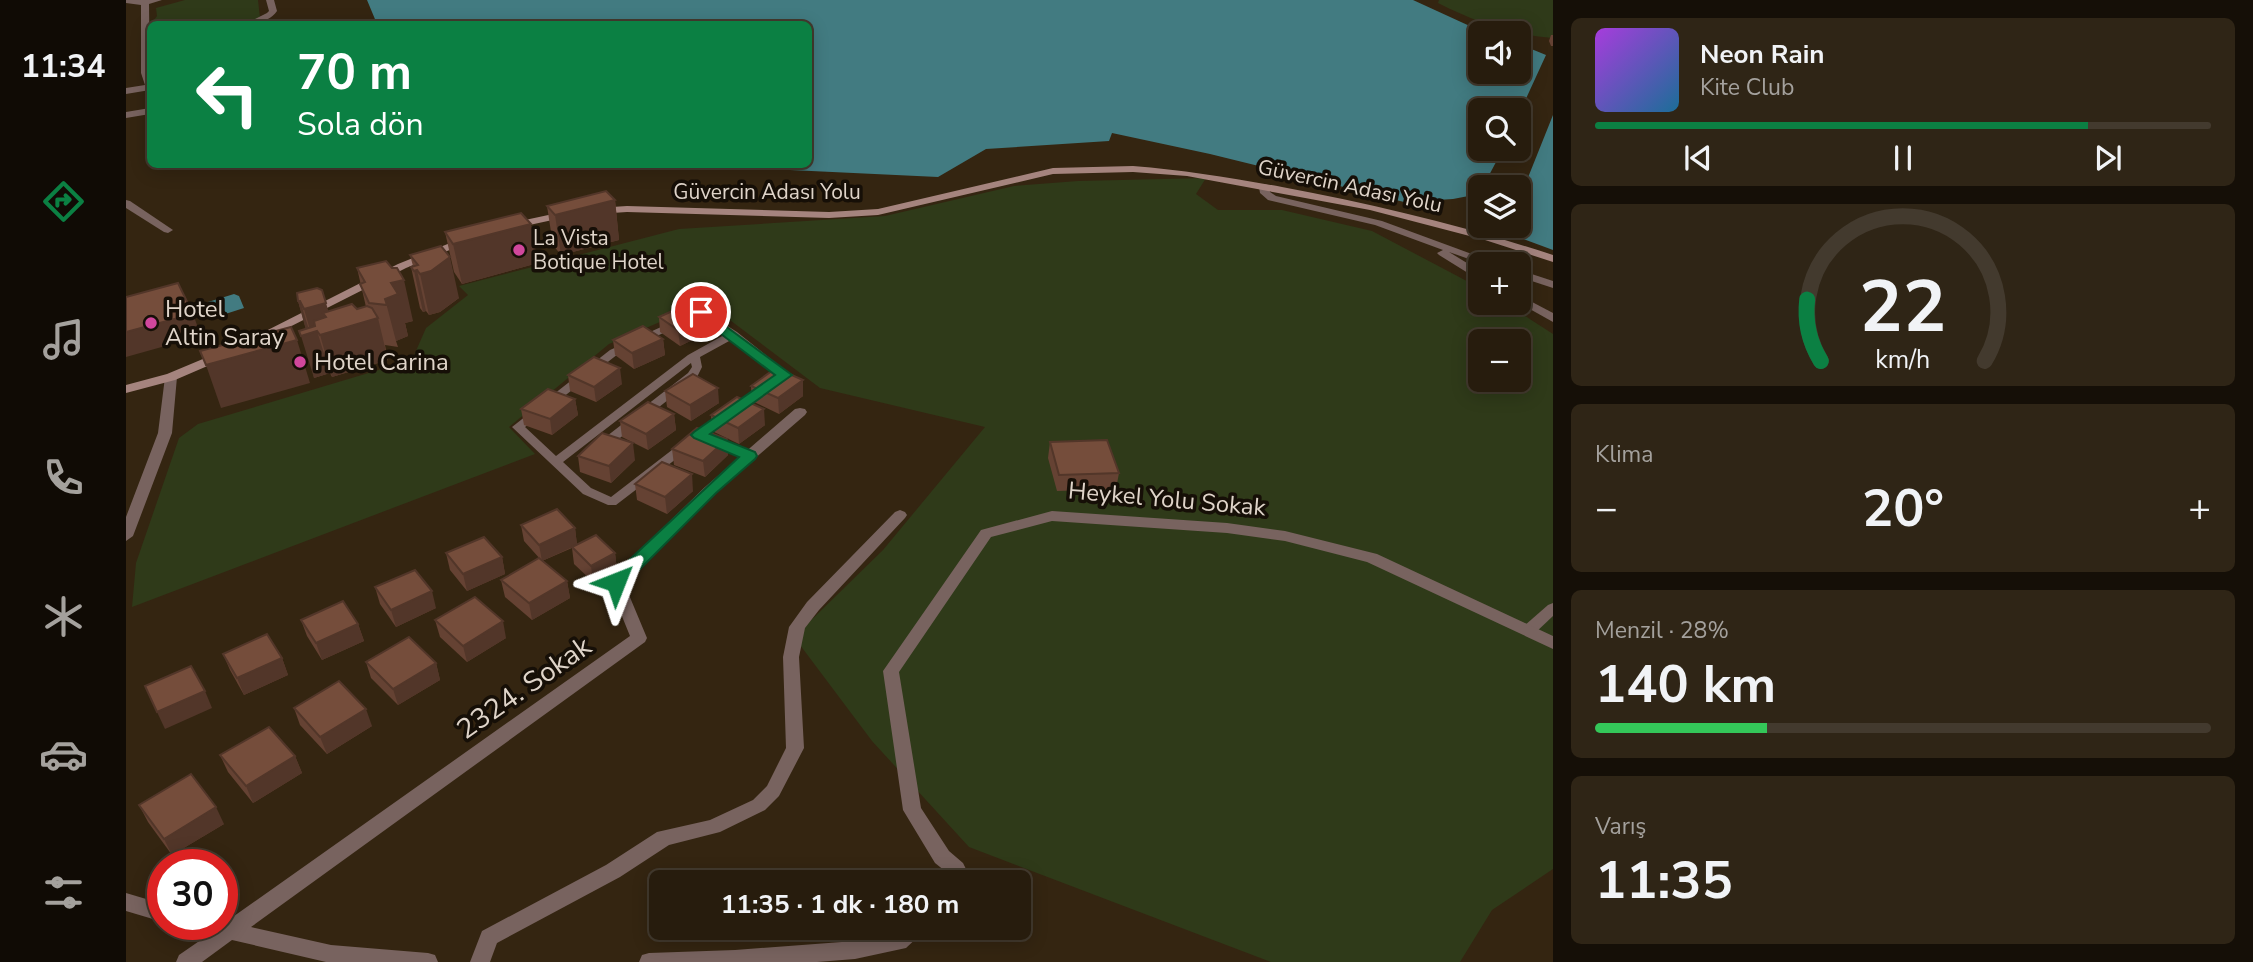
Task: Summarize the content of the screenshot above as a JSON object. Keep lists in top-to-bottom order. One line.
{"streets":{"main road":["Güvercin Adası Yolu"],"street":["Heykel Yolu Sokak","2324. Sokak"]},"places":["La Vista Botique Hotel","Hotel Altin Saray","Hotel Carina"],"page":{"tabs":"11:34","map_buttons":["+","−"],"turn":["70 m","Sola dön"],"song":["Neon Rain","Kite Club"],"tile":["Klima",["Menzil · 28%","140 km"],["Varış","11:35"]],"heat":["−","20°","+"],"limit":"30","trip":"11:35 · 1 dk · 180 m","gauge":["22","km/h"]}}
